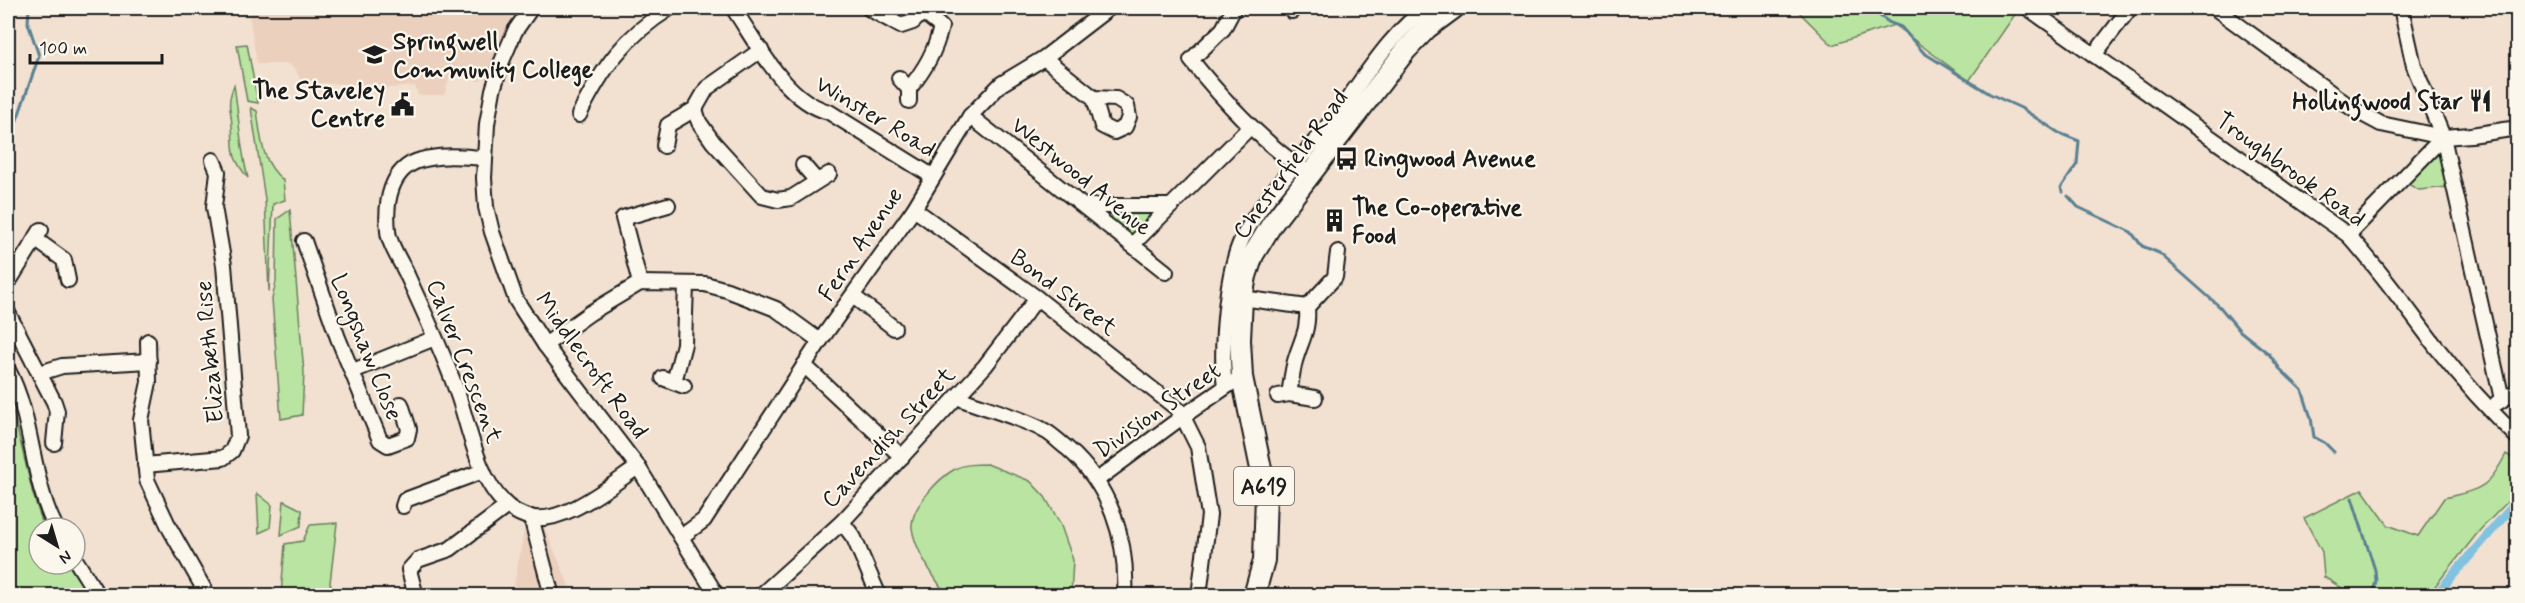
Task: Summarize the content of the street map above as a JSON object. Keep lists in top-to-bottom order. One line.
{"streets":{"highway":["Chesterfield Road","A619"],"street":["Winster Road","Troughbrook Road","Westwood Avenue","Fern Avenue","Bond Street","Longshaw Close","Elizabeth Rise","Calver Crescent","Middlecroft Road","Division Street","Cavendish Street"]},"crossings":[["Winster Road","Fern Avenue"],["Chesterfield Road","Division Street"],["Westwood Avenue","Fern Avenue"],["Fern Avenue","Bond Street"],["Fern Avenue","Middlecroft Road"],["Bond Street","Division Street"],["Bond Street","Cavendish Street"],["Calver Crescent","Middlecroft Road"]],"places":{"school or university":["Springwell Community College"],"restaurant":["Hollingwood Star"],"public building":["The Staveley Centre"],"bus stop":["Ringwood Avenue"],"building":["The Co-operative Food"]},"scale_bar":"100 m","north":"bottom right"}
